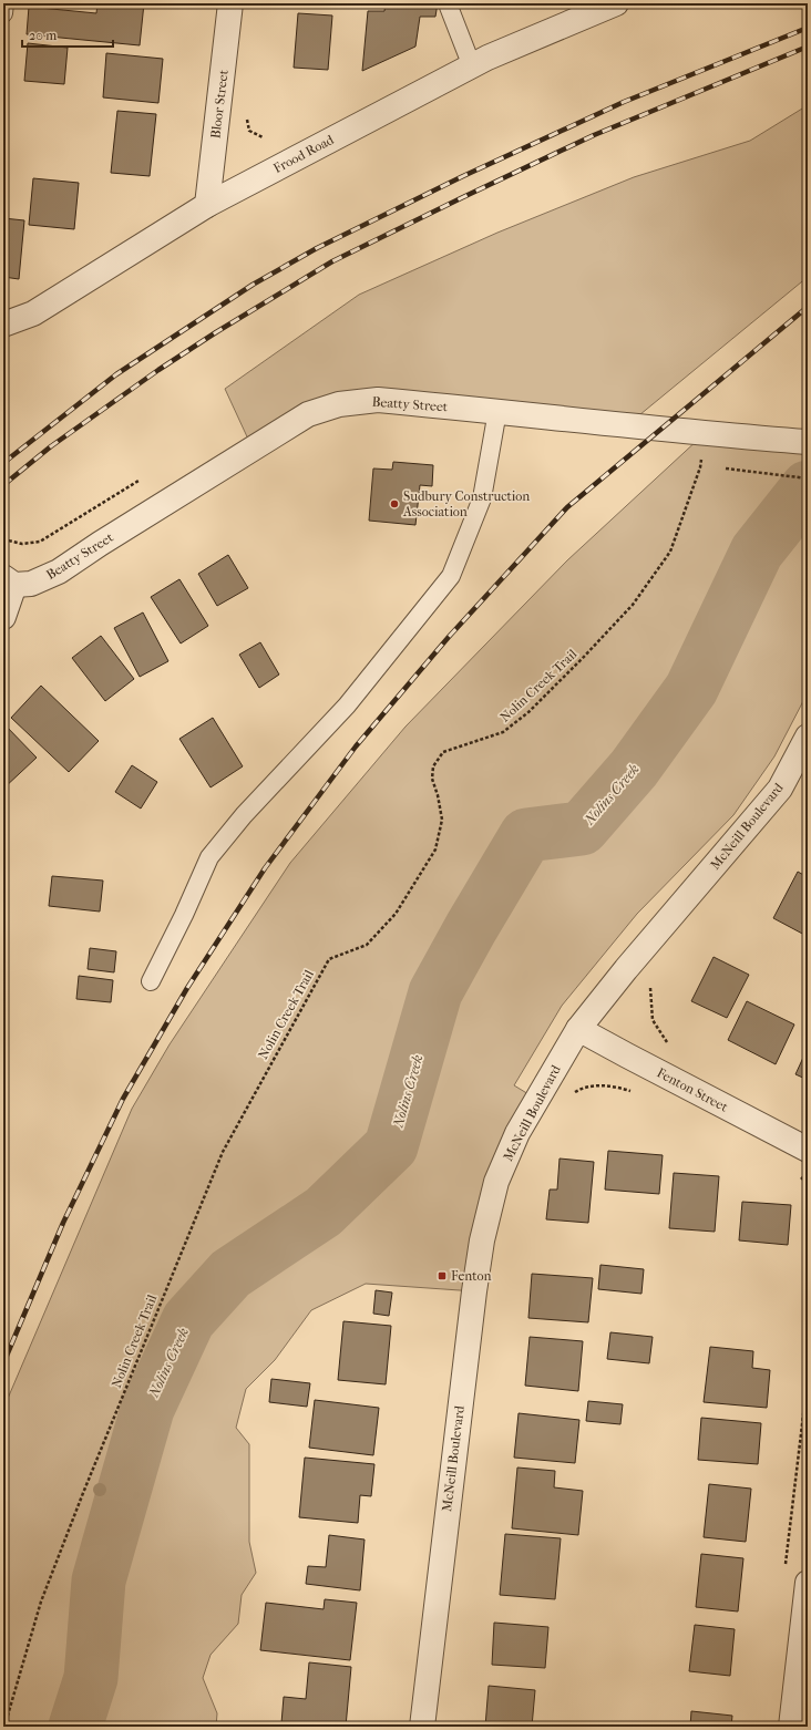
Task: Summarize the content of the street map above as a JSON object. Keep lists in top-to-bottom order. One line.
{"streets":{"street":["Bloor Street","Frood Road","Beatty Street","McNeill Boulevard","Fenton Street"],"path":["Nolin Creek Trail"]},"crossings":[["Bloor Street","Frood Road"],["Beatty Street","Nolin Creek Trail"],["McNeill Boulevard","Fenton Street"]],"water":["Nolins Creek"],"places":{"other":["Sudbury Construction Association"],"transit":["Fenton"]},"scale_bar":"20 m"}
